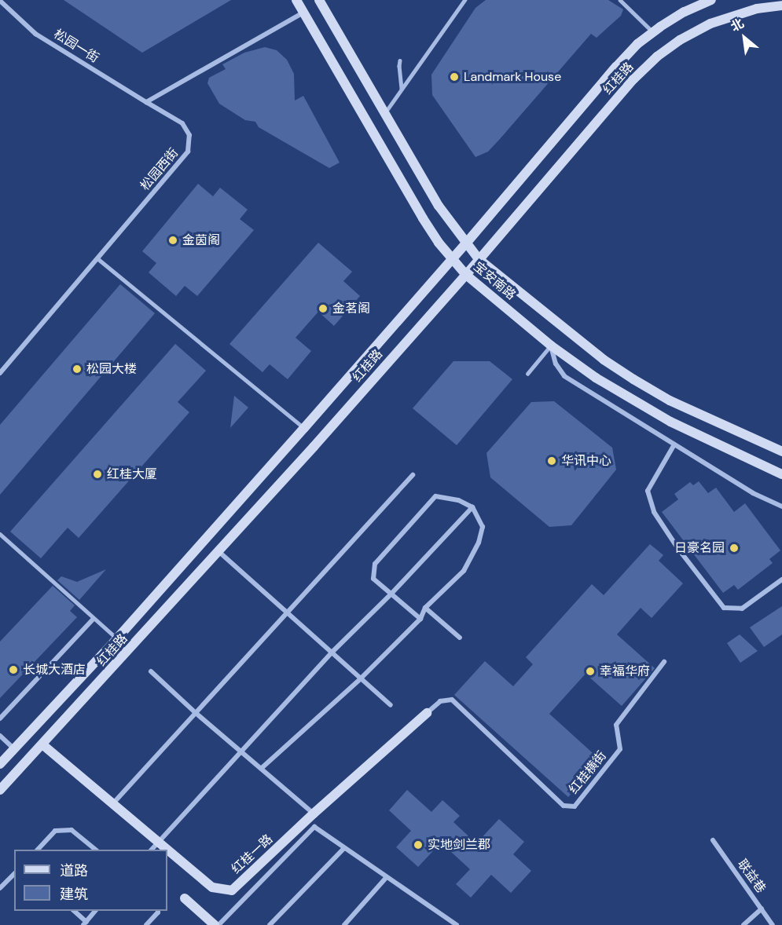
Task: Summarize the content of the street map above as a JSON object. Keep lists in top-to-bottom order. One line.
{"streets":{"main road":["红桂路","宝安南路","红桂一路"],"street":["松园一街","松园西街","红桂横街","联益巷"]},"crossings":[["松园一街","松园西街"],["红桂路","宝安南路"],["红桂路","红桂一路"],["红桂横街","红桂一路"]],"places":["Landmark House","金茵阁","金茗阁","松园大楼","华讯中心","红桂大厦","日豪名园","长城大酒店","幸福华府","实地剑兰郡"],"legend":["道路","建筑"],"north":"top left"}
